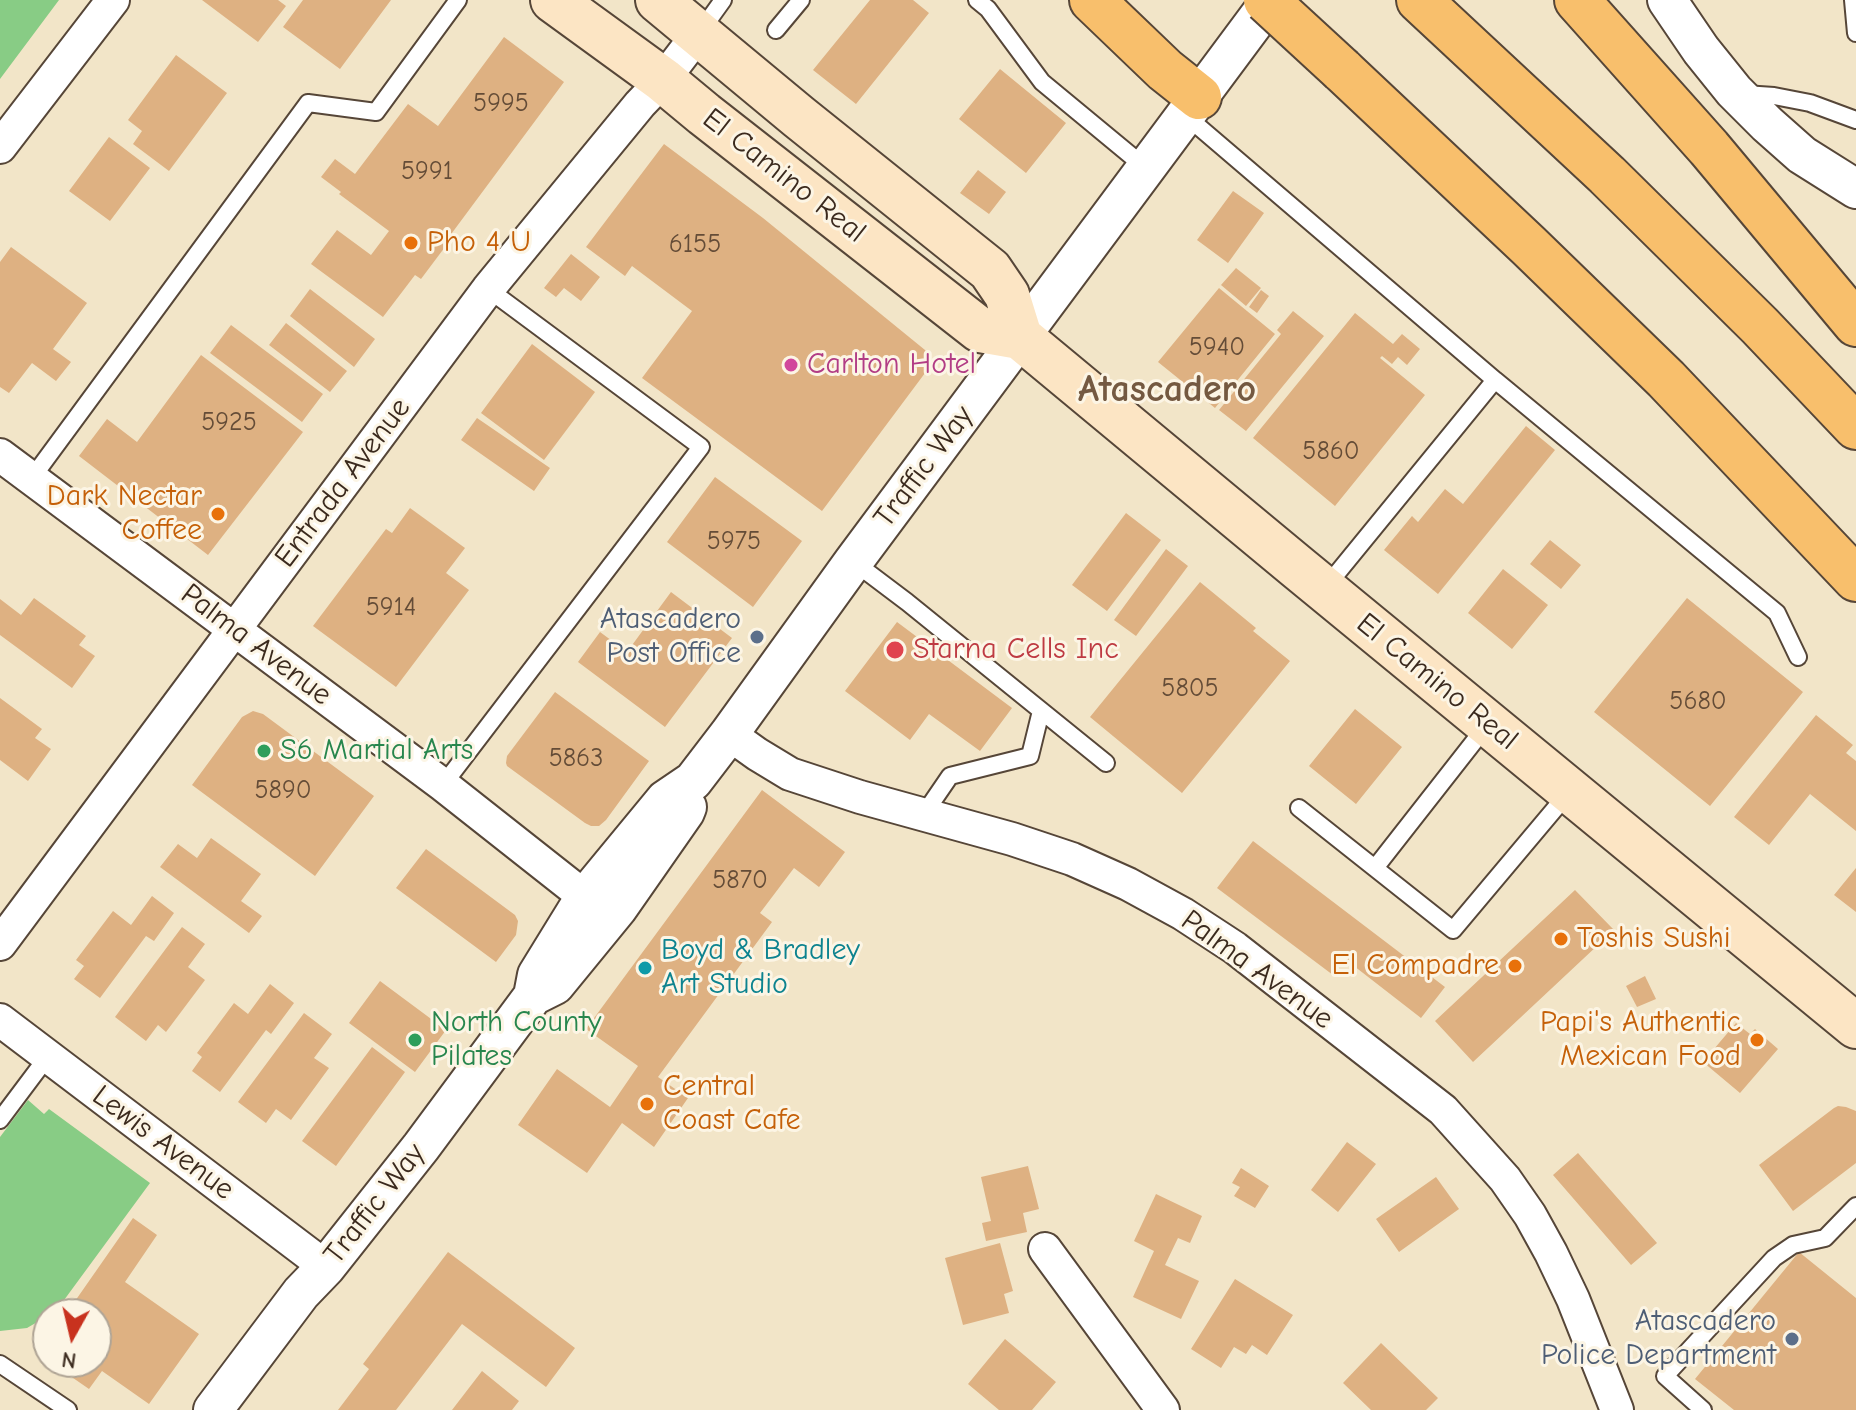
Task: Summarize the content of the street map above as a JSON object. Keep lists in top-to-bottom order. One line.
{"streets":{"main road":["El Camino Real"],"street":["Traffic Way","Entrada Avenue","Palma Avenue","Lewis Avenue"]},"crossings":[["El Camino Real","Traffic Way"],["El Camino Real","Entrada Avenue"],["Traffic Way","Palma Avenue"],["Traffic Way","Lewis Avenue"],["Entrada Avenue","Palma Avenue"]],"districts":["Atascadero"],"places":["Pho 4 U","Carlton Hotel","Dark Nectar Coffee","Atascadero Post Office","Starna Cells Inc","S6 Martial Arts","Toshis Sushi","El Compadre","Boyd & Bradley Art Studio","North County Pilates","Papi's Authentic Mexican Food","Central Coast Cafe","Atascadero Police Department"],"house_numbers":["5995","5991","6155","5940","5925","5860","5975","5914","5805","5680","5863","5890","5870"],"north":"bottom"}
